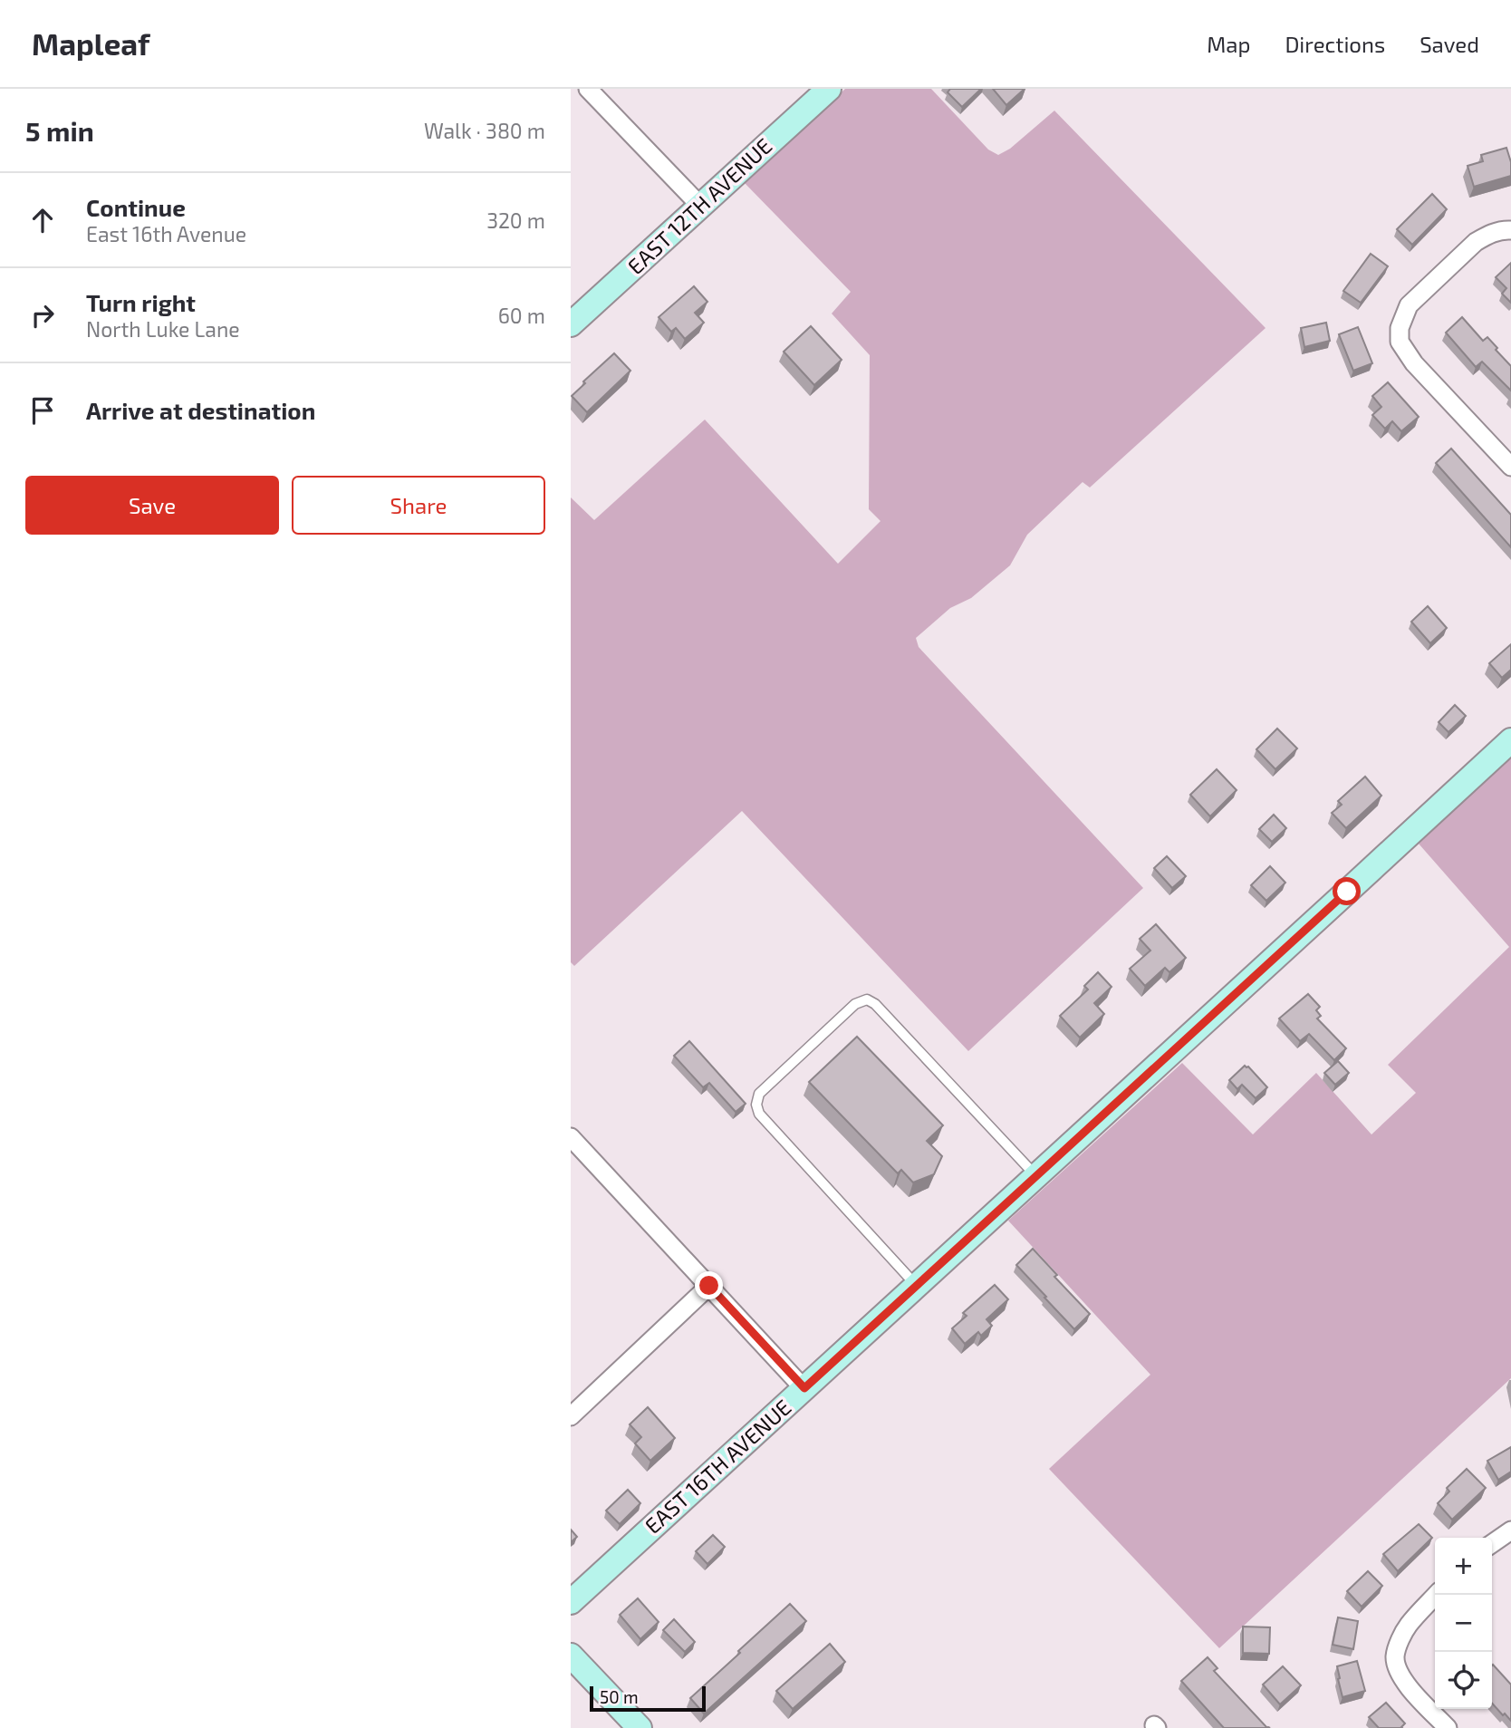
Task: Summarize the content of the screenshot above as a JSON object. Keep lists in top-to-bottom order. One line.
{"streets":{"street":["EAST 12TH AVENUE","EAST 16TH AVENUE"]},"scale_bar":"50 m","page":{"header":"Mapleaf","nav":["Map","Directions","Saved"],"heading":["5 min","Walk · 380 m"],"list":[["Continue","East 16th Avenue","320 m"],["Turn right","North Luke Lane","60 m"],"Arrive at destination"],"buttons":["Save","Share"],"map_buttons":["+","−"],"scale":"50 m"}}
